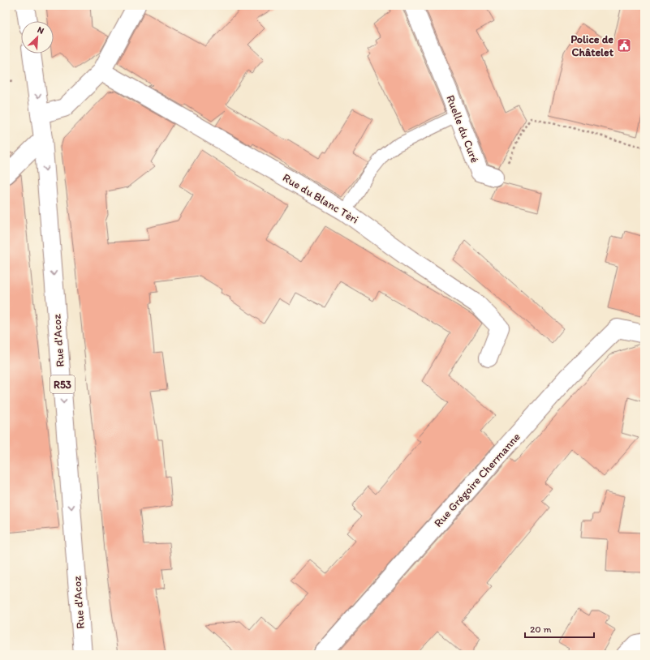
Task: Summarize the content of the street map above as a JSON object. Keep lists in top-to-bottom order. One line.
{"streets":{"street":["Ruelle du Curé","Rue du Blanc Tèri","Rue d'Acoz","R53","Rue Grégoire Chermanne"]},"one_way":["Rue d'Acoz"],"places":{"public building":["Police de Châtelet"]},"scale_bar":"20 m","north":"top right"}
